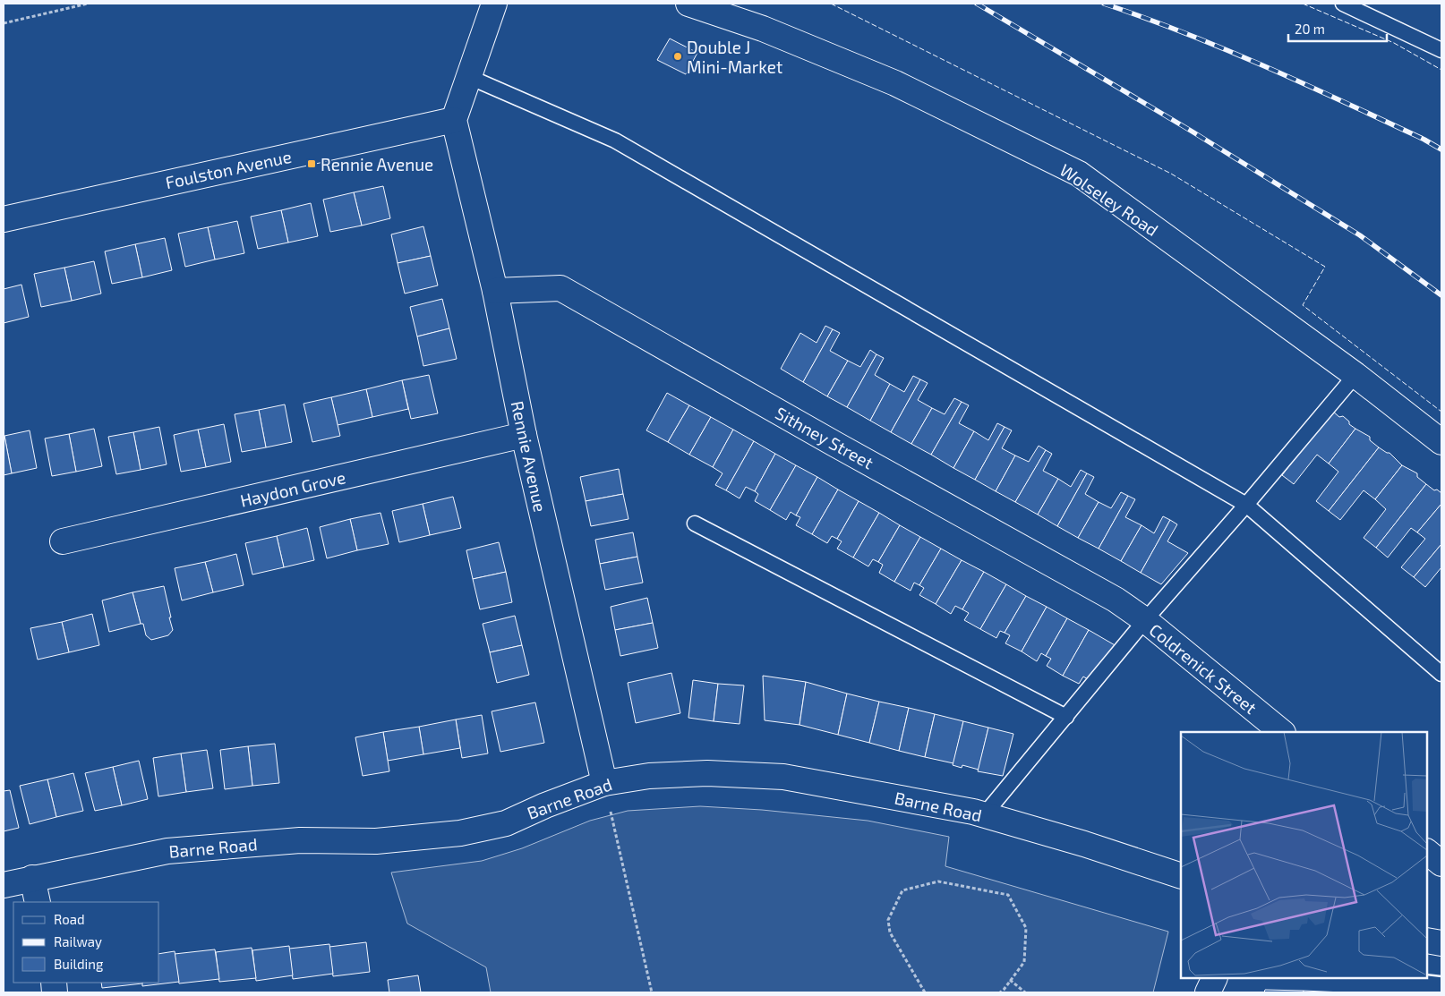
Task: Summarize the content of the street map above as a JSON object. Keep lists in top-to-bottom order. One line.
{"streets":{"street":["Foulston Avenue","Wolseley Road","Sithney Street","Rennie Avenue","Haydon Grove","Coldrenick Street","Barne Road"]},"crossings":[["Foulston Avenue","Rennie Avenue"],["Sithney Street","Rennie Avenue"],["Sithney Street","Coldrenick Street"],["Rennie Avenue","Haydon Grove"],["Rennie Avenue","Barne Road"]],"places":{"other":["Double J Mini-Market"],"transit":["Rennie Avenue"]},"legend":["Road","Railway","Building"],"scale_bar":"20 m"}
